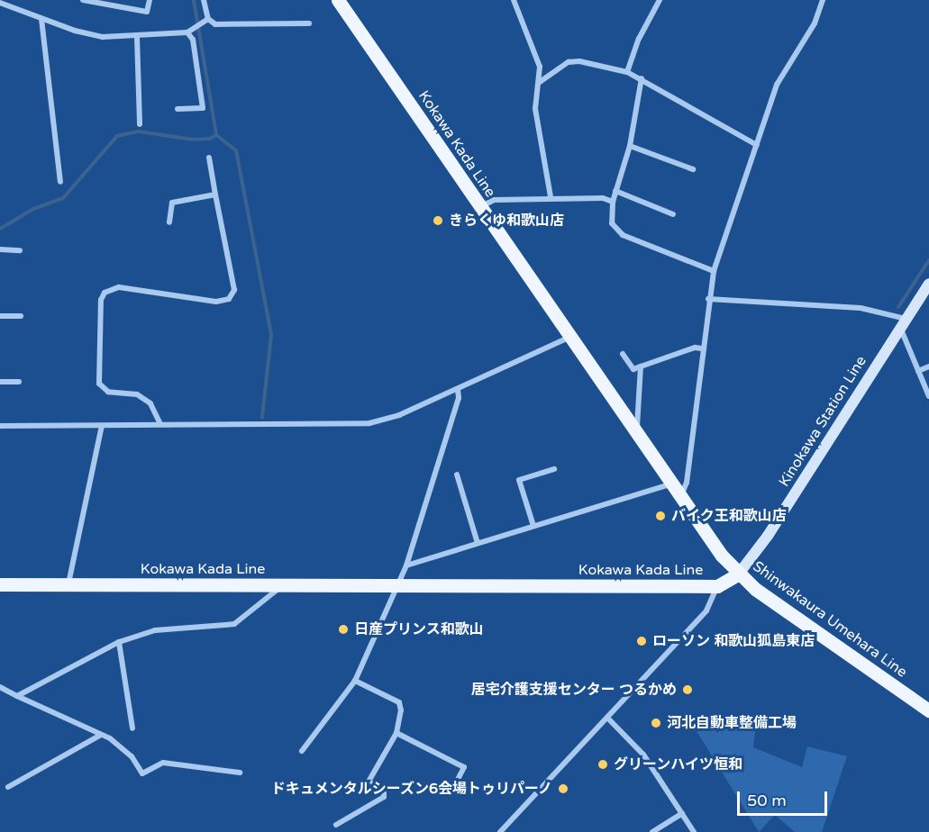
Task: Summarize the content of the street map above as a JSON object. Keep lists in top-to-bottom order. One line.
{"streets":{"main road":["Kokawa Kada Line","Kinokawa Station Line","Shinwakaura Umehara Line"]},"crossings":[["Kokawa Kada Line","Kinokawa Station Line"],["Kokawa Kada Line","Shinwakaura Umehara Line"],["Kinokawa Station Line","Shinwakaura Umehara Line"]],"places":["きらくゆ和歌山店","バイク王和歌山店","日産プリンス和歌山","ローソン 和歌山狐島東店","居宅介護支援センター つるかめ","河北自動車整備工場","グリーンハイツ恒和","ドキュメンタルシーズン6会場トゥリパーノ"],"scale_bar":"50 m"}
